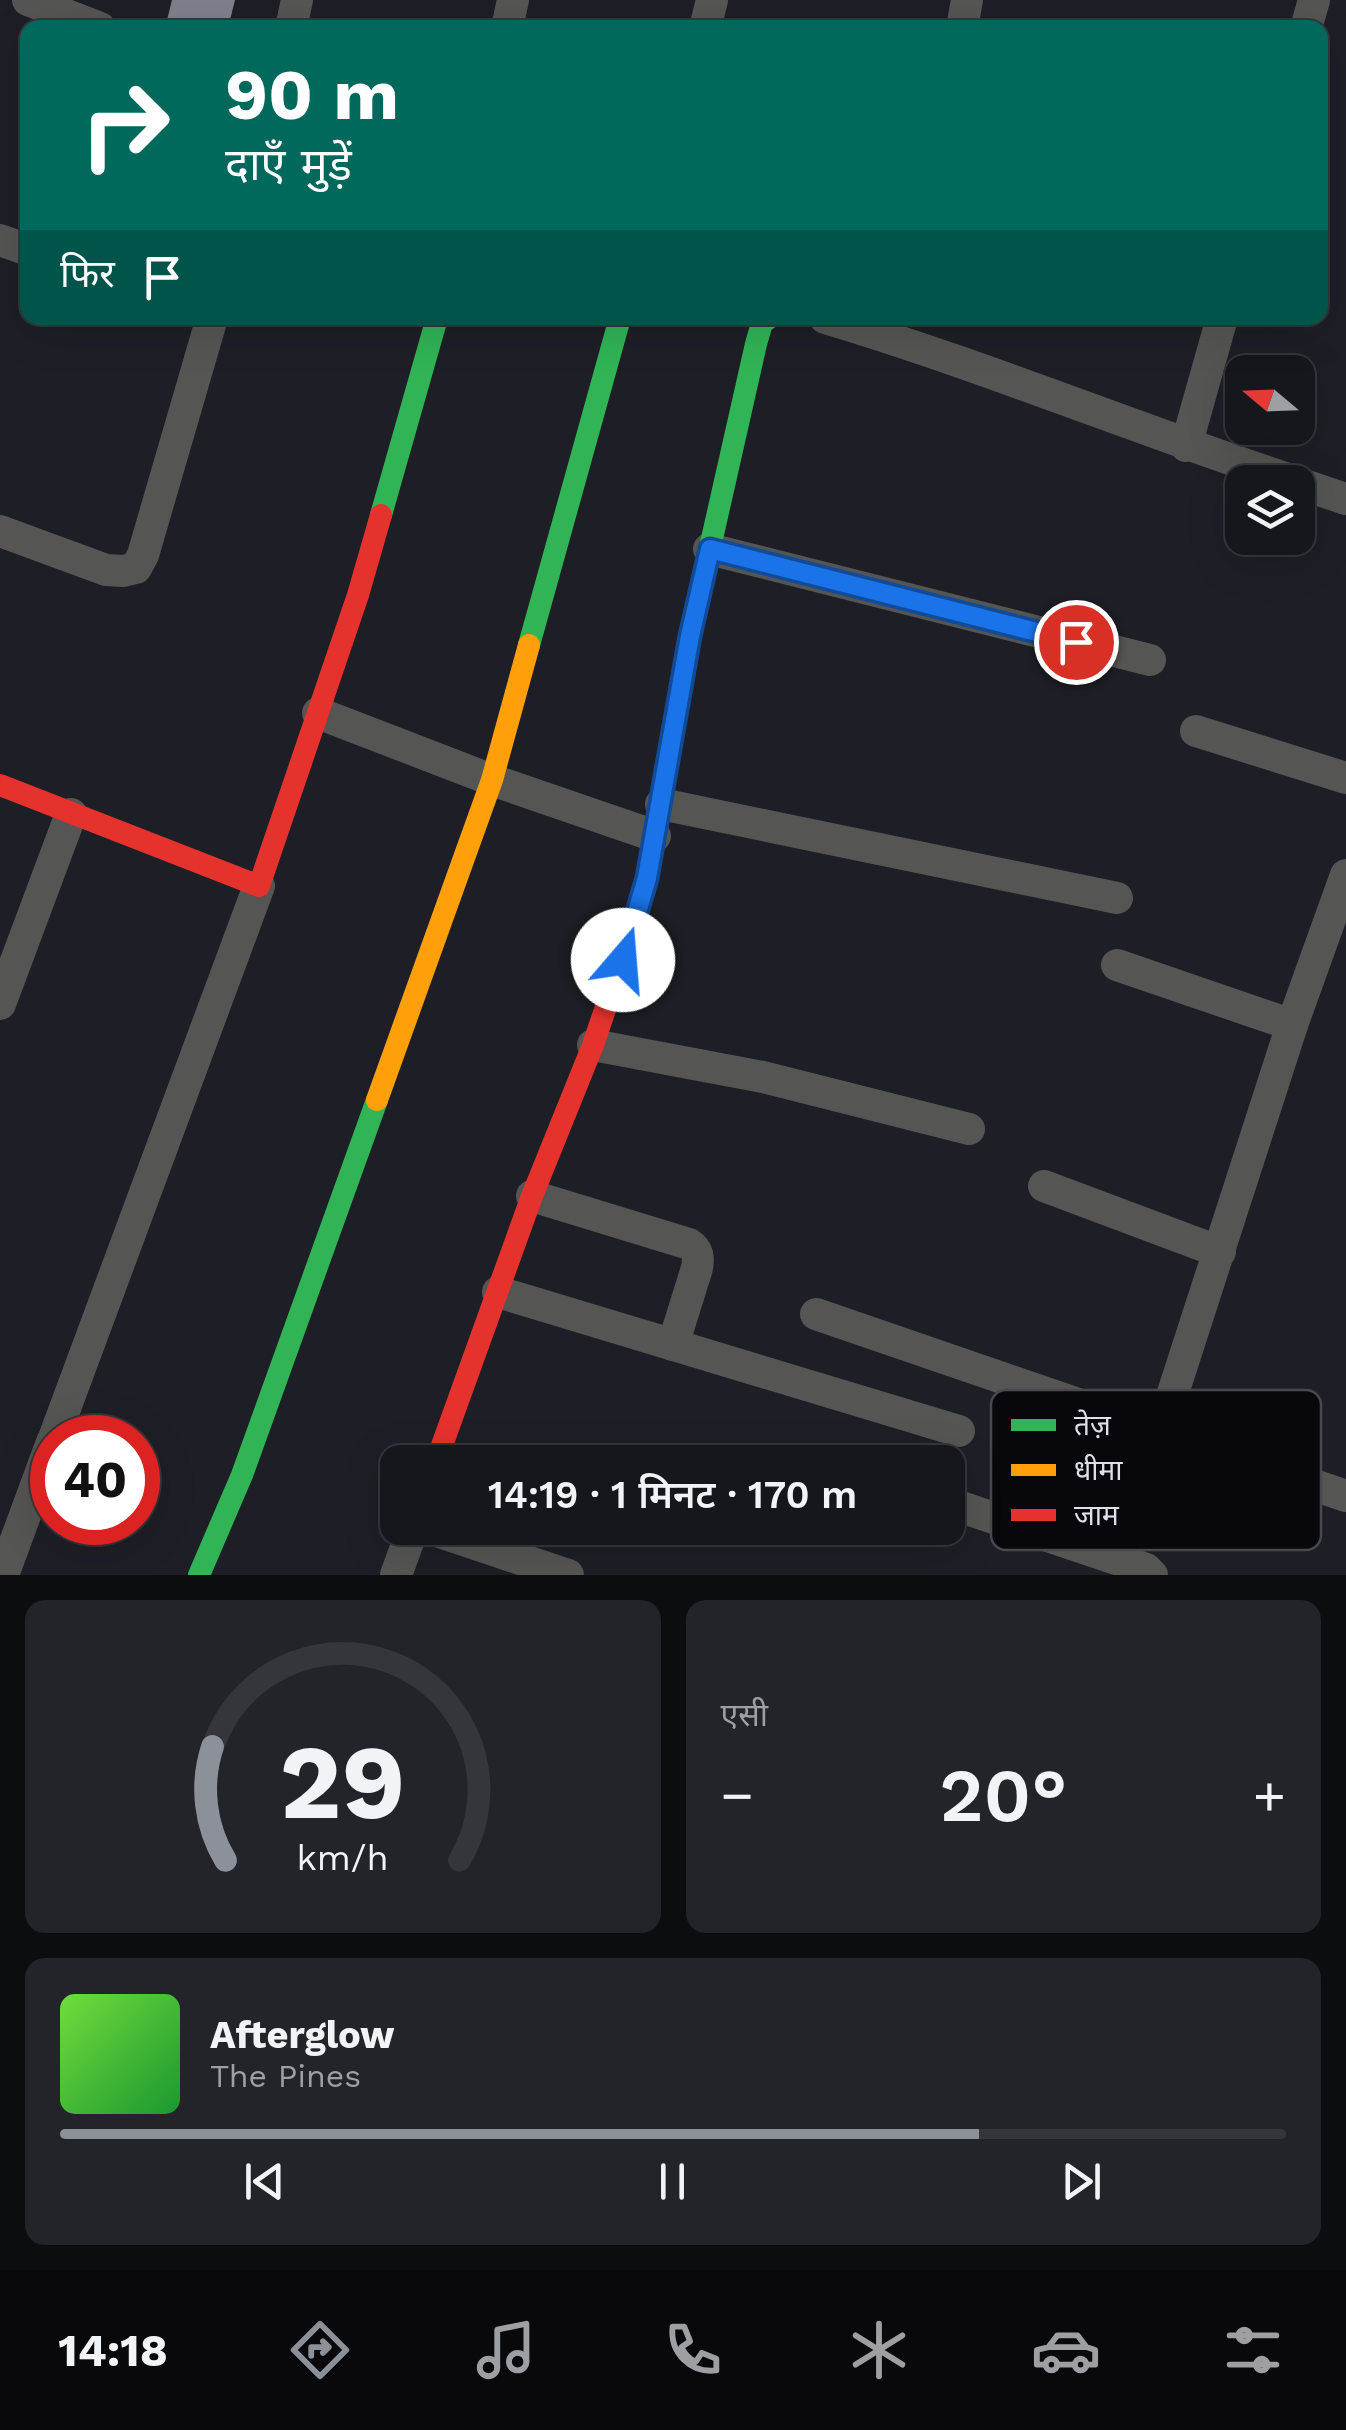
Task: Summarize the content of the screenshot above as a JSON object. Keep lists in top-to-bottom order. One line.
{"legend":["तेज़","धीमा","जाम"],"north":"left","page":{"turn":["90 m","दाएँ मुड़ें"],"then":"फिर","limit":"40","trip":"14:19 · 1 मिनट · 170 m","tile":"एसी","heat":["−","20°","+"],"song":["Afterglow","The Pines"],"tabs":"14:18","gauge":["29","km/h"]}}
